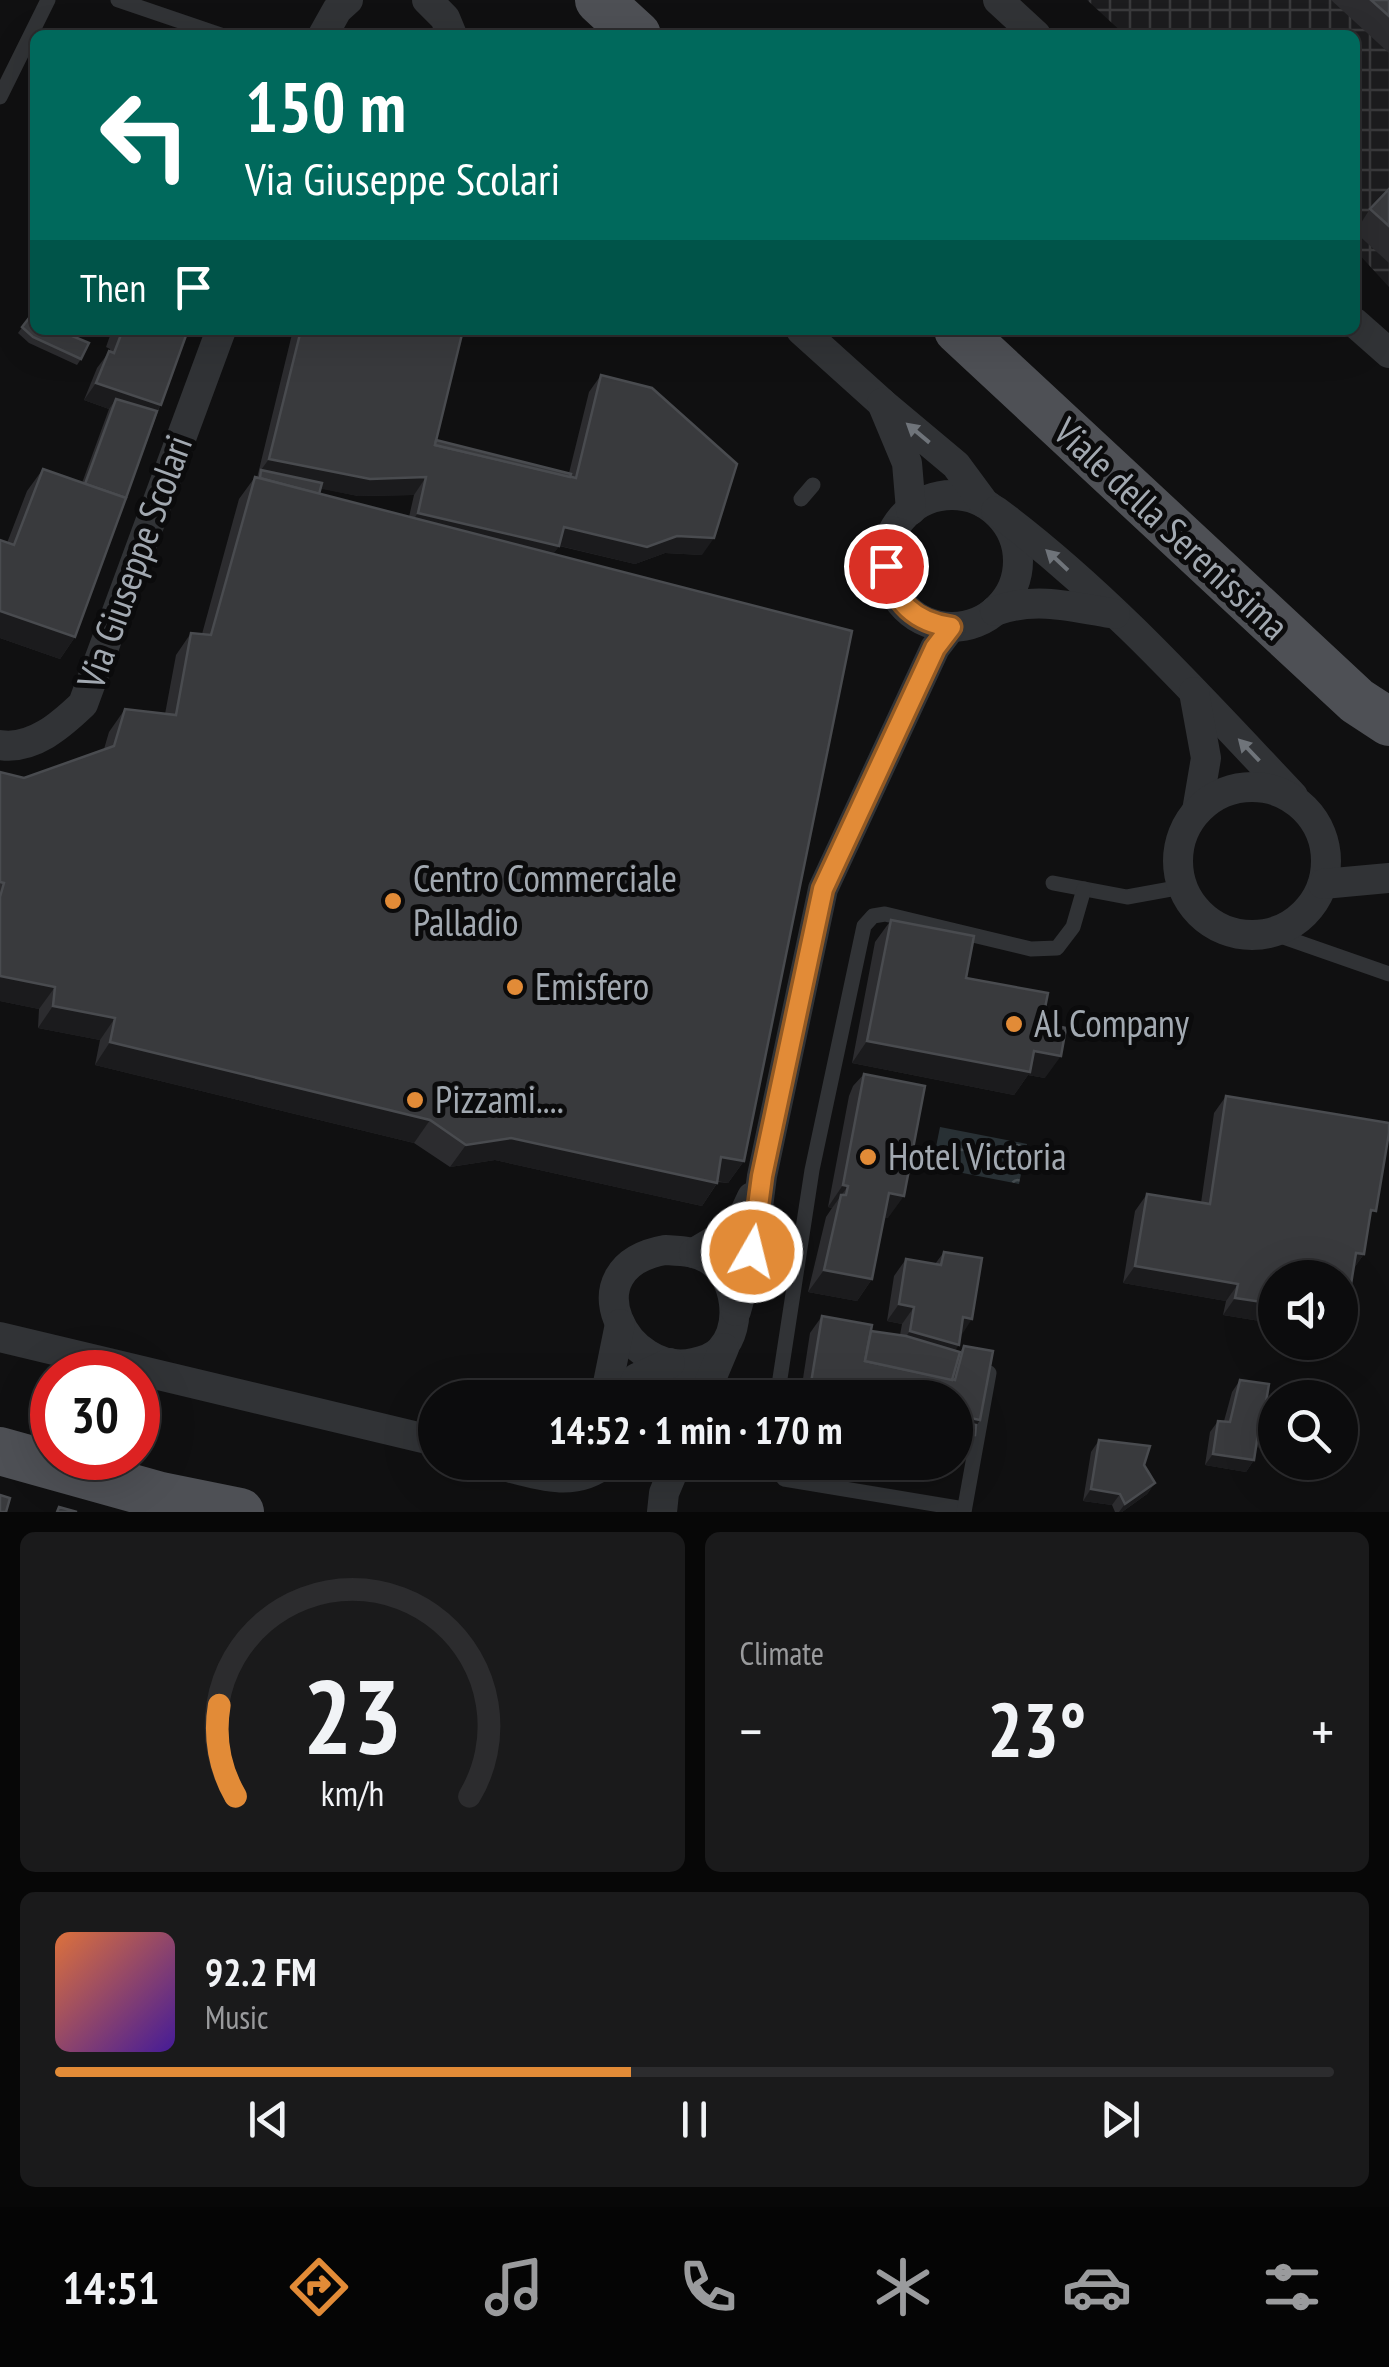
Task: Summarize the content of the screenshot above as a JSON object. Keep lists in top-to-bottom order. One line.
{"streets":{"main road":["Viale della Serenissima"],"street":["Via Giuseppe Scolari"]},"places":["Centro Commerciale Palladio","Emisfero","Al Company","Pizzami....","Hotel Victoria"],"page":{"turn":["150 m","Via Giuseppe Scolari"],"then":"Then","limit":"30","trip":"14:52 · 1 min · 170 m","tile":"Climate","heat":["−","23°","+"],"song":["92.2 FM","Music"],"tabs":"14:51","gauge":["23","km/h"]}}
